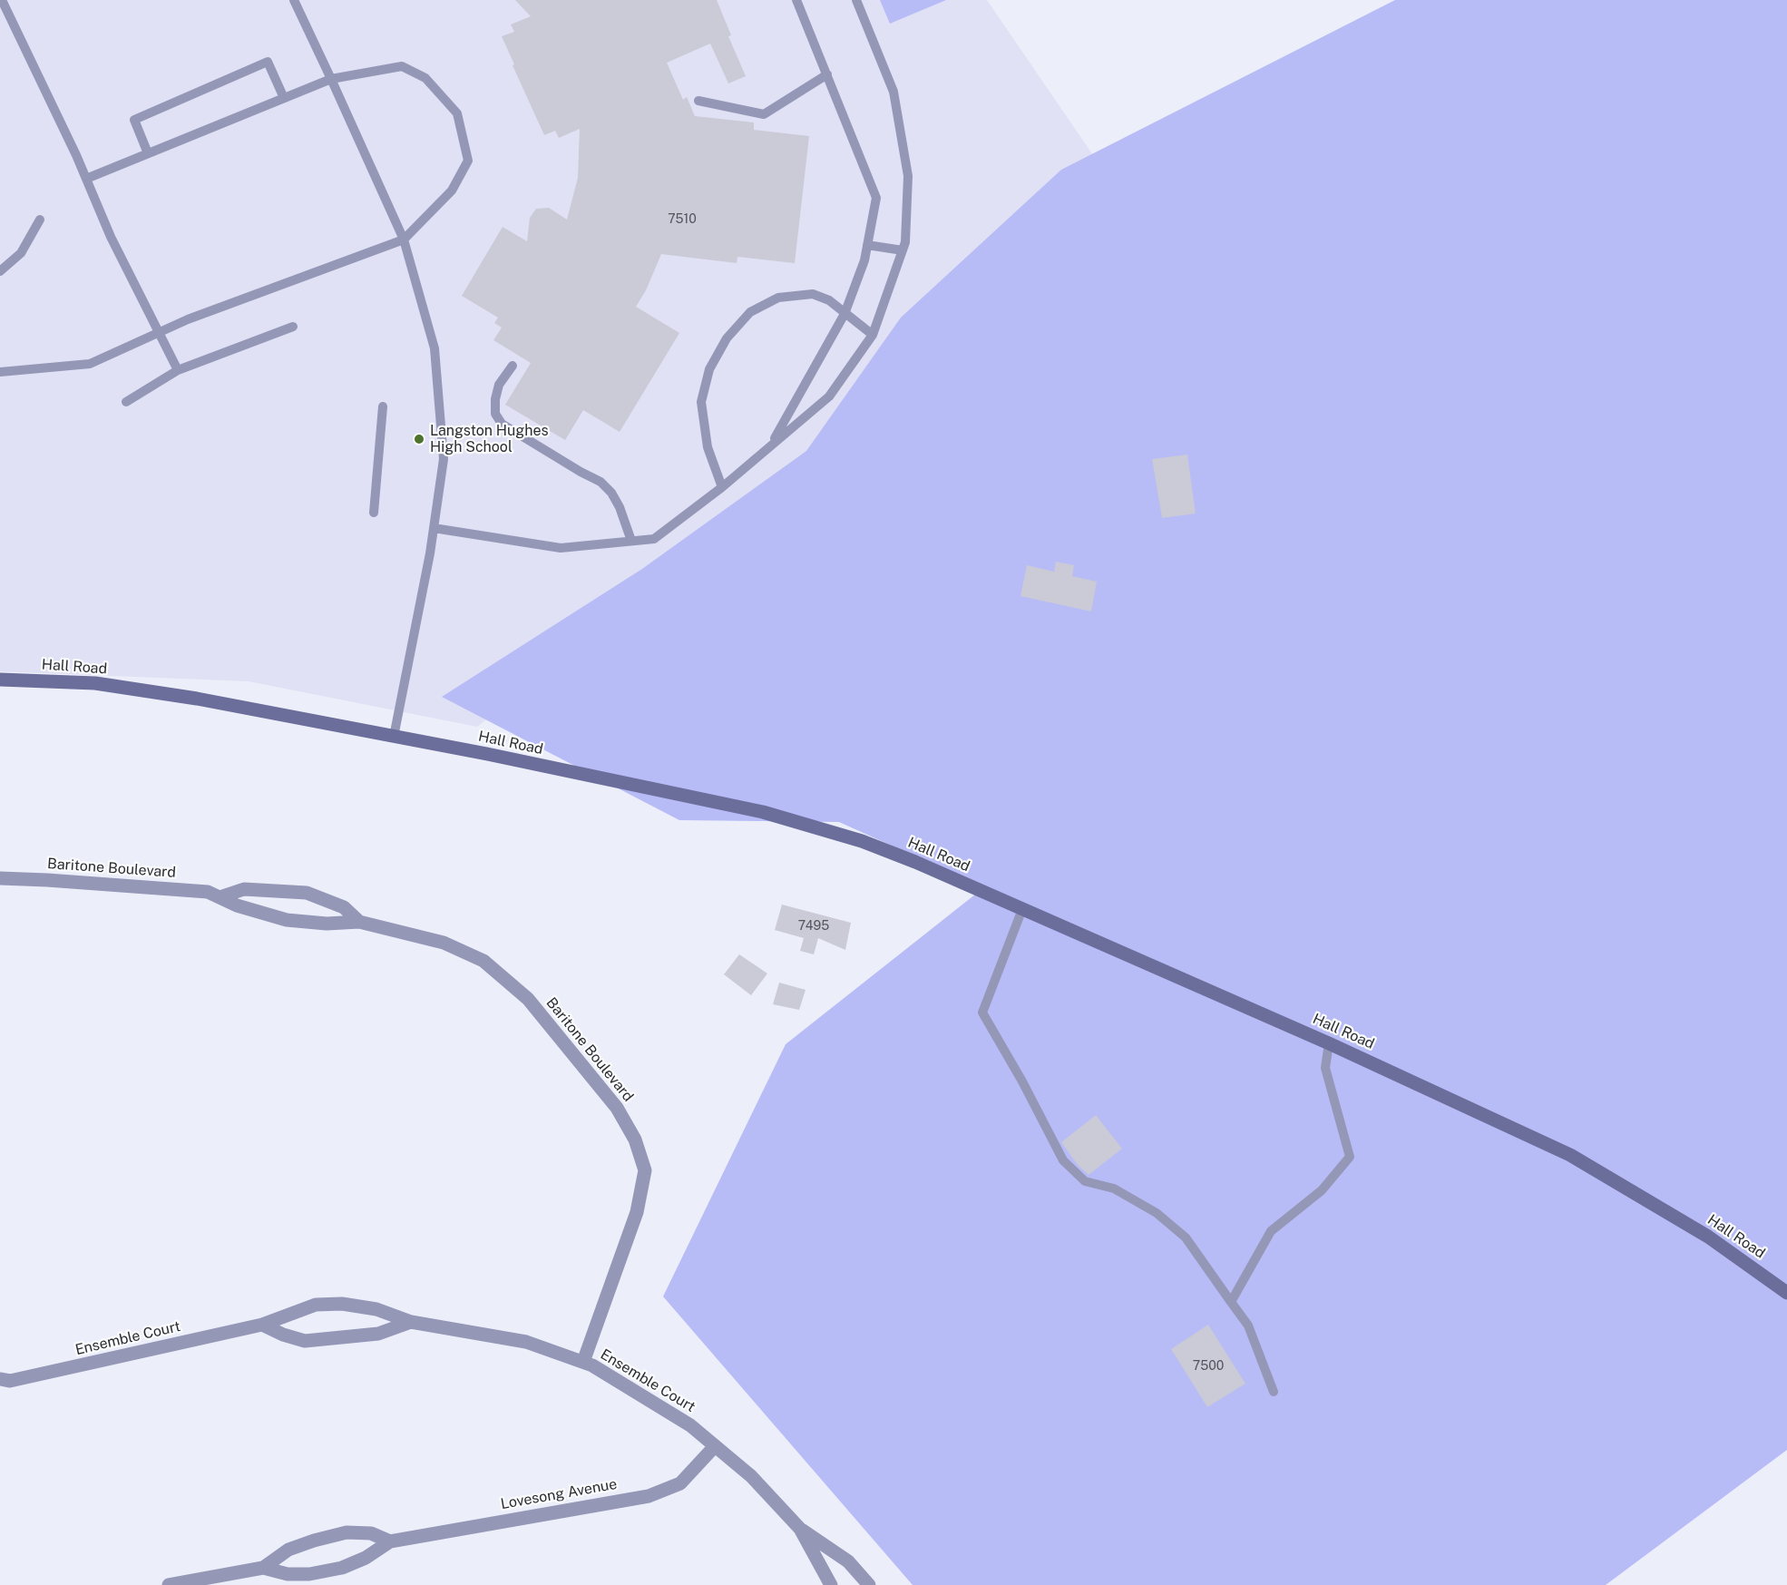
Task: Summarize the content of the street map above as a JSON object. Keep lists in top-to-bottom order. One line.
{"streets":{"street":["Hall Road","Baritone Boulevard","Ensemble Court","Lovesong Avenue"]},"crossings":[["Baritone Boulevard","Ensemble Court"],["Ensemble Court","Lovesong Avenue"]],"places":["Langston Hughes High School"],"house_numbers":["7510","7495","7500"]}
